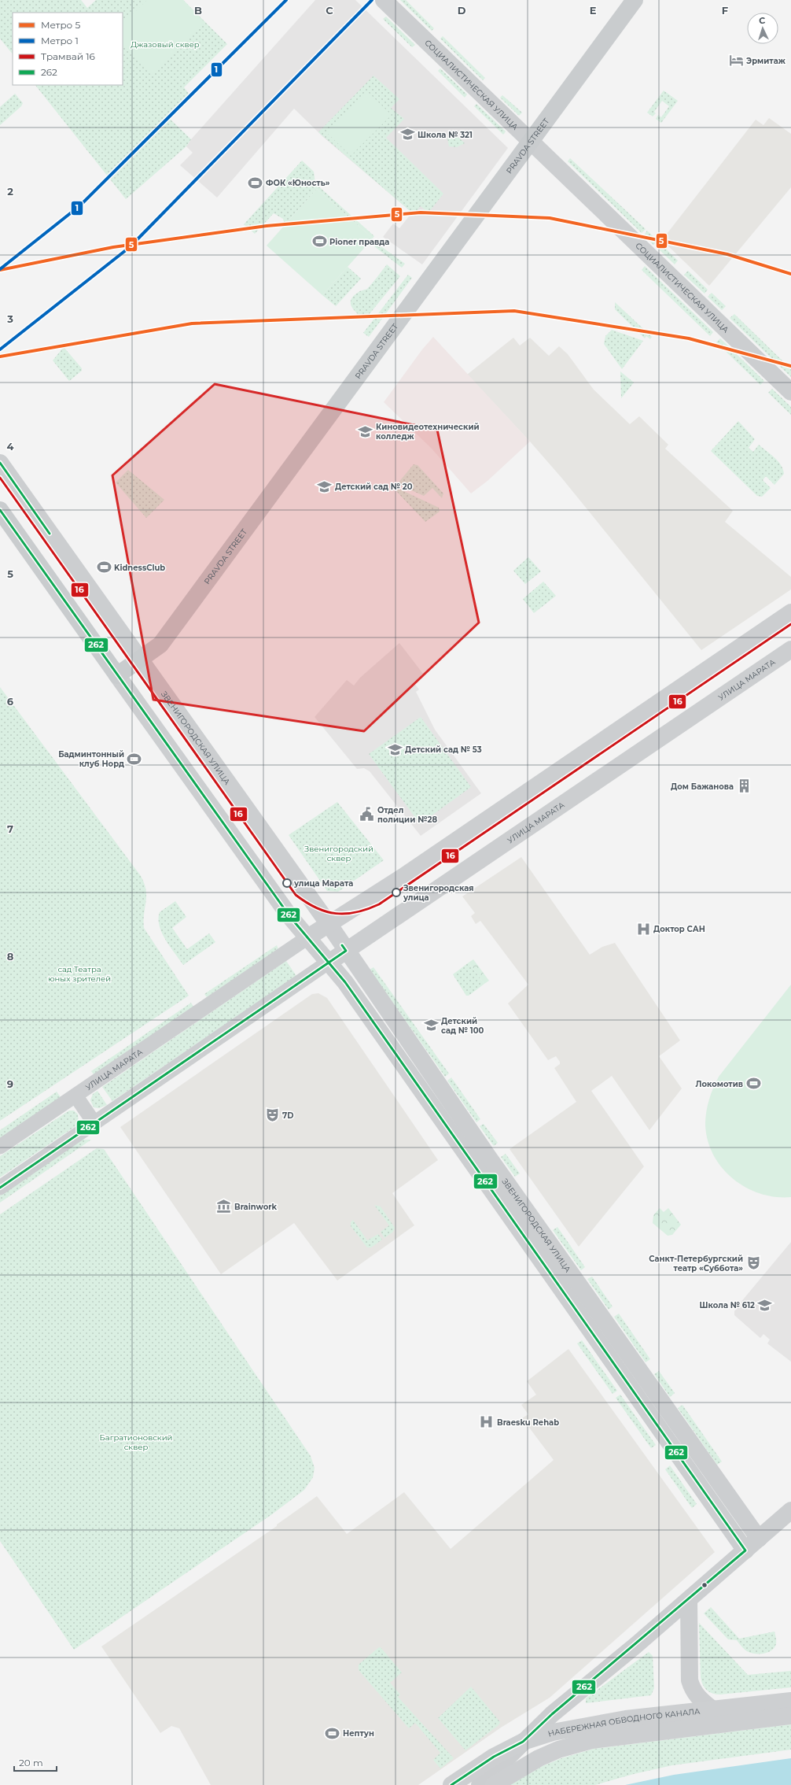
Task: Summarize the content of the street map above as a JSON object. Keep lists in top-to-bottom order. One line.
{"streets":{"main road":["PRAVDA STREET","НАБЕРЕЖНАЯ ОБВОДНОГО КАНАЛА"],"street":["СОЦИАЛИСТИЧЕСКАЯ УЛИЦА","УЛИЦА МАРАТА","ЗВЕНИГОРОДСКАЯ УЛИЦА"]},"crossings":[["СОЦИАЛИСТИЧЕСКАЯ УЛИЦА","PRAVDA STREET"],["PRAVDA STREET","ЗВЕНИГОРОДСКАЯ УЛИЦА"],["УЛИЦА МАРАТА","ЗВЕНИГОРОДСКАЯ УЛИЦА"]],"parks":["Джазовый сквер","Звенигородский сквер","сад Театра юных зрителей","Багратионовский сквер"],"places":{"hotel":["Эрмитаж"],"school or university":["Школа № 321","Киновидеотехнический колледж","Детский сад № 20","Детский сад № 53","Детский сад № 100","Школа № 612"],"sports":["ФОК «Юность»","Pioner правда","KidnessClub","Бадминтонный клуб Норд","Локомотив","Нептун"],"building":["Дом Бажанова"],"public building":["Отдел полиции №28"],"other":["улица Марата","Звенигородская улица"],"hospital":["Доктор САН","Braesku Rehab"],"theatre":["7D","Санкт-Петербургский театр «Суббота»"],"museum":["Brainwork"]},"lines":["metro line 1","metro line 5","transit line 262","tram line 16"],"legend":["Метро 5","Метро 1","Трамвай 16","262"],"scale_bar":"20 m","north":"top","grid":{"columns":["B","C","D","E","F"],"rows":["2","3","4","5","6","7","8","9"]}}
